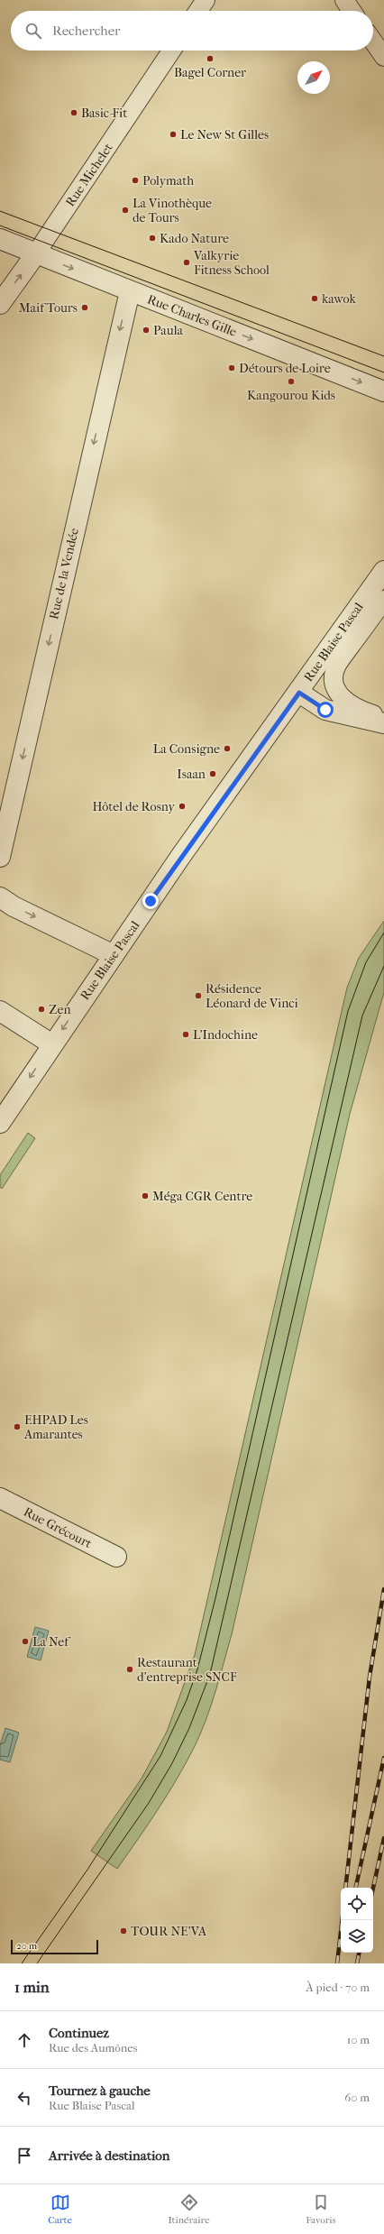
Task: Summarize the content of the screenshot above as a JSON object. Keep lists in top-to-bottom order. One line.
{"streets":{"street":["Rue Michelet","Rue Charles Gille","Rue de la Vendée","Rue Blaise Pascal","Rue Grécourt"]},"crossings":[["Rue Michelet","Rue Charles Gille"],["Rue Charles Gille","Rue de la Vendée"]],"one_way":["Rue Charles Gille","Rue de la Vendée"],"places":["Bagel Corner","Basic-Fit","Le New St Gilles","Polymath","La Vinothèque de Tours","Kado Nature","Valkyrie Fitness School","kawok","Maif Tours","Paula","Détours de Loire","Kangourou Kids","La Consigne","Isaan","Hôtel de Rosny","Résidence Léonard de Vinci","Zen","L'Indochine","Méga CGR Centre","EHPAD Les Amarantes","La Nef","Restaurant d'entreprise SNCF","TOUR NE'VA"],"scale_bar":"20 m","north":"top right","page":{"search":"Rechercher","scale":"20 m","heading":["1 min","À pied · 70 m"],"list":[["Continuez","Rue des Aumônes","10 m"],["Tournez à gauche","Rue Blaise Pascal","60 m"],"Arrivée à destination"],"nav":["Carte","Itinéraire","Favoris"]}}
